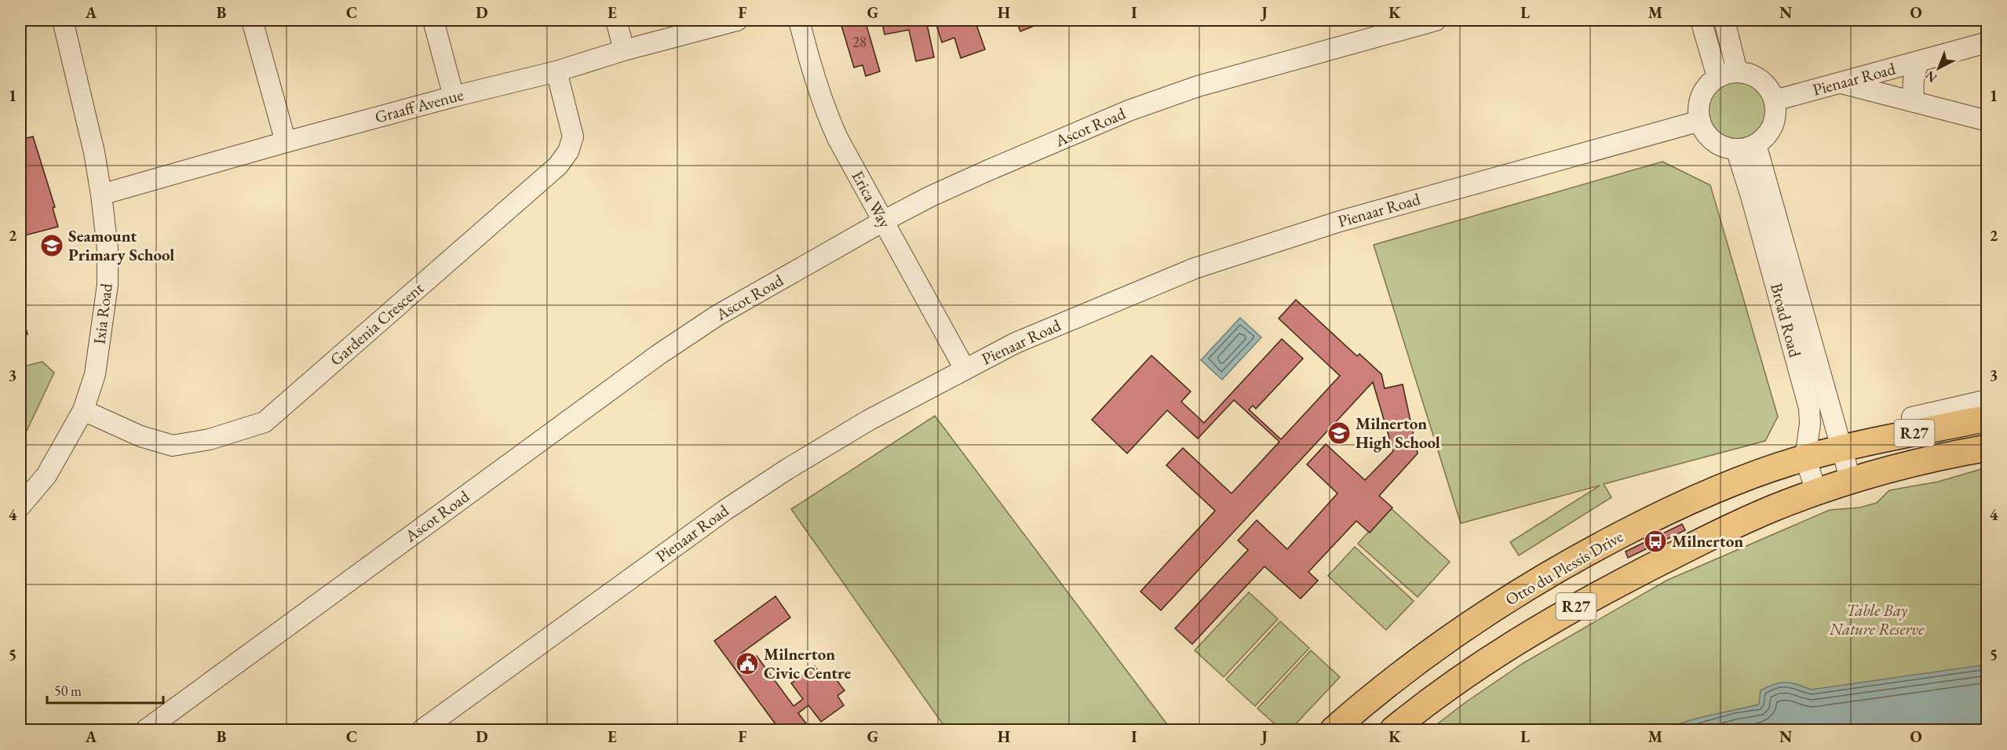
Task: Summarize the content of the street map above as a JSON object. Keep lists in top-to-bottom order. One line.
{"streets":{"main road":["R27","Otto du Plessis Drive"],"street":["Pienaar Road","Graaff Avenue","Ascot Road","Erica Way","Ixia Road","Broad Road","Gardenia Crescent"]},"crossings":[["Pienaar Road","Erica Way"],["Pienaar Road","Broad Road"],["Graaff Avenue","Ixia Road"],["Graaff Avenue","Gardenia Crescent"],["Ascot Road","Erica Way"],["Ixia Road","Gardenia Crescent"],["Broad Road","R27"],["Broad Road","Otto du Plessis Drive"]],"parks":["Table Bay Nature Reserve"],"places":{"school or university":["Seamount Primary School","Milnerton High School"],"bus stop":["Milnerton"],"public building":["Milnerton Civic Centre"]},"house_numbers":["28"],"scale_bar":"50 m","north":"bottom left","grid":{"columns":["A","B","C","D","E","F","G","H","I","J","K","L","M","N","O"],"rows":["1","2","3","4","5"]}}
